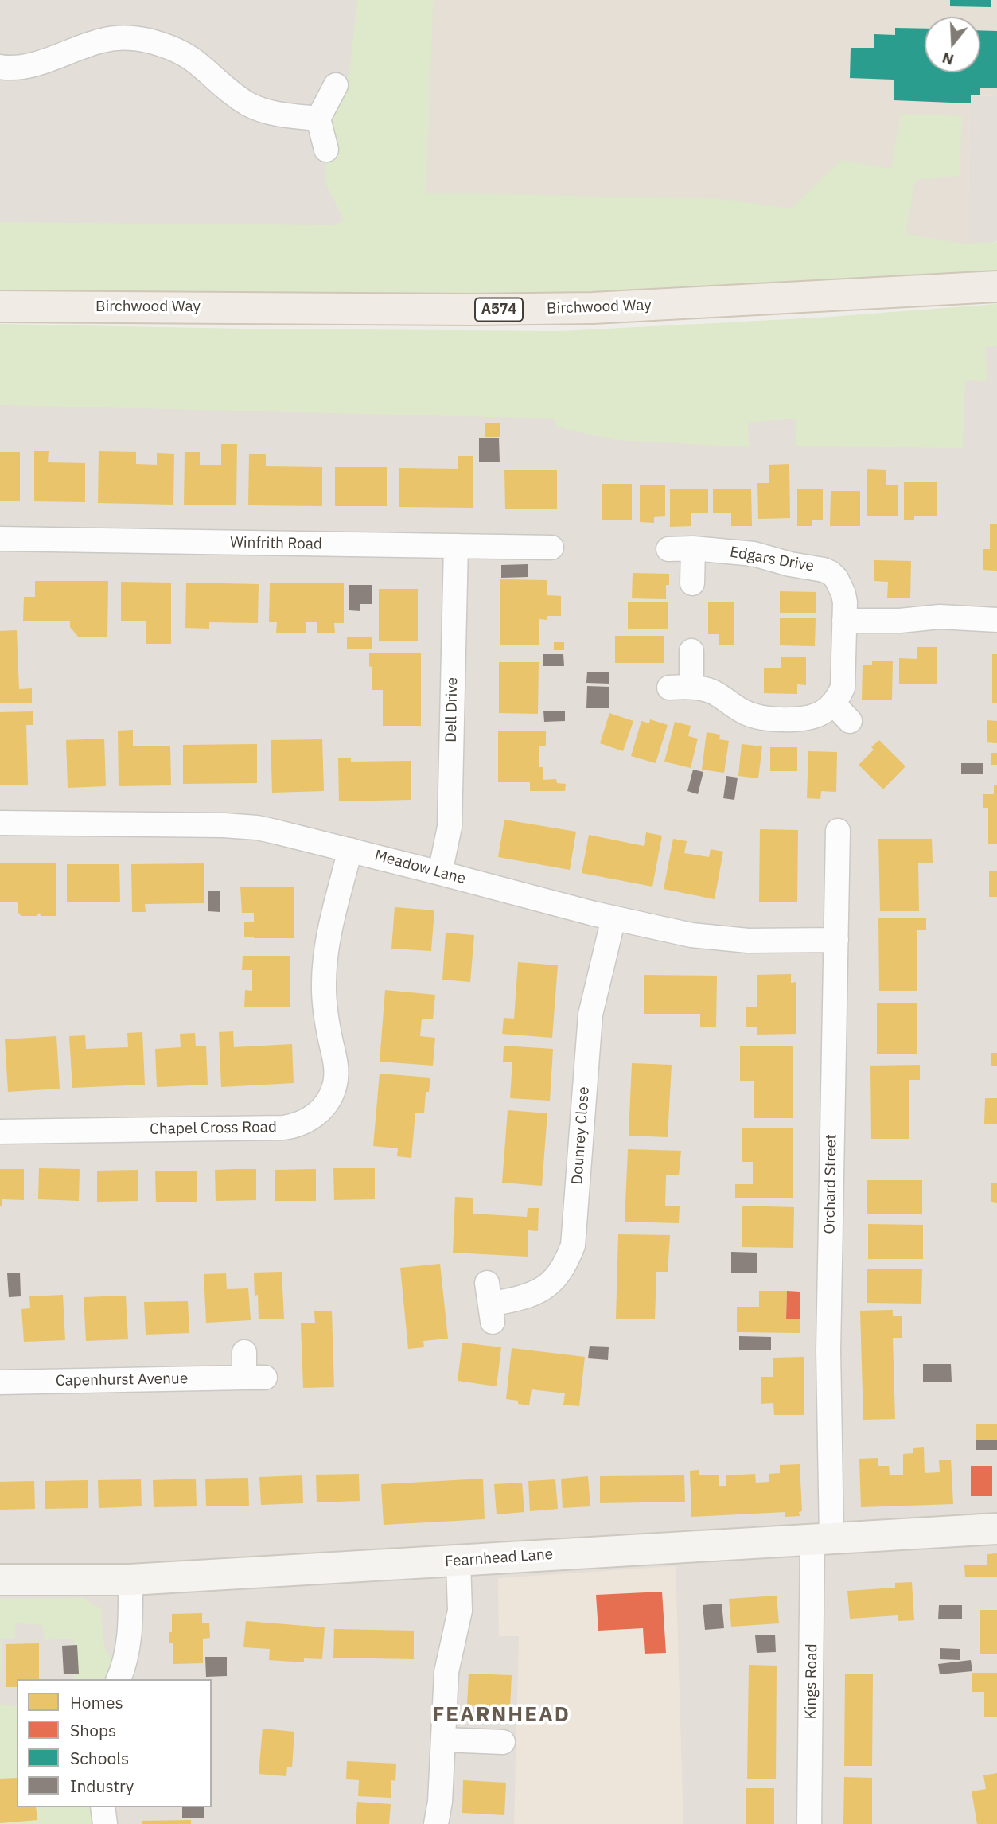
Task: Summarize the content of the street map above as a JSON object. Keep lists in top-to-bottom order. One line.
{"streets":{"main road":["Birchwood Way","A574"],"street":["Winfrith Road","Edgars Drive","Dell Drive","Meadow Lane","Chapel Cross Road","Dounrey Close","Orchard Street","Capenhurst Avenue","Fearnhead Lane","Kings Road"]},"crossings":[["Winfrith Road","Dell Drive"],["Dell Drive","Meadow Lane"],["Meadow Lane","Chapel Cross Road"],["Meadow Lane","Dounrey Close"],["Meadow Lane","Orchard Street"],["Orchard Street","Fearnhead Lane"],["Orchard Street","Kings Road"],["Fearnhead Lane","Kings Road"]],"districts":["FEARNHEAD"],"legend":["Homes","Shops","Schools","Industry"],"north":"bottom"}
